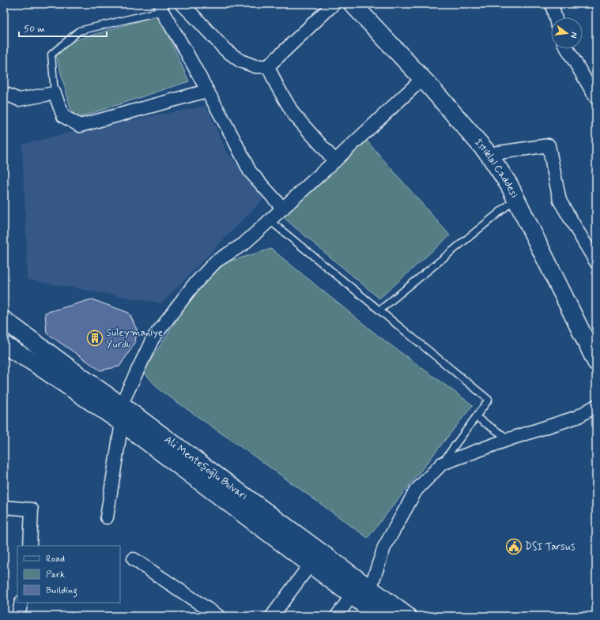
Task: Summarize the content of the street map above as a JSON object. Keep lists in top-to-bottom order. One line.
{"streets":{"main road":["İstiklal Caddesi","Ali Menteşoğlu Bulvarı"]},"places":{"building":["Süleymaniye Yurdu"],"public building":["DSI Tarsus"]},"legend":["Road","Park","Building"],"scale_bar":"50 m","north":"right"}
